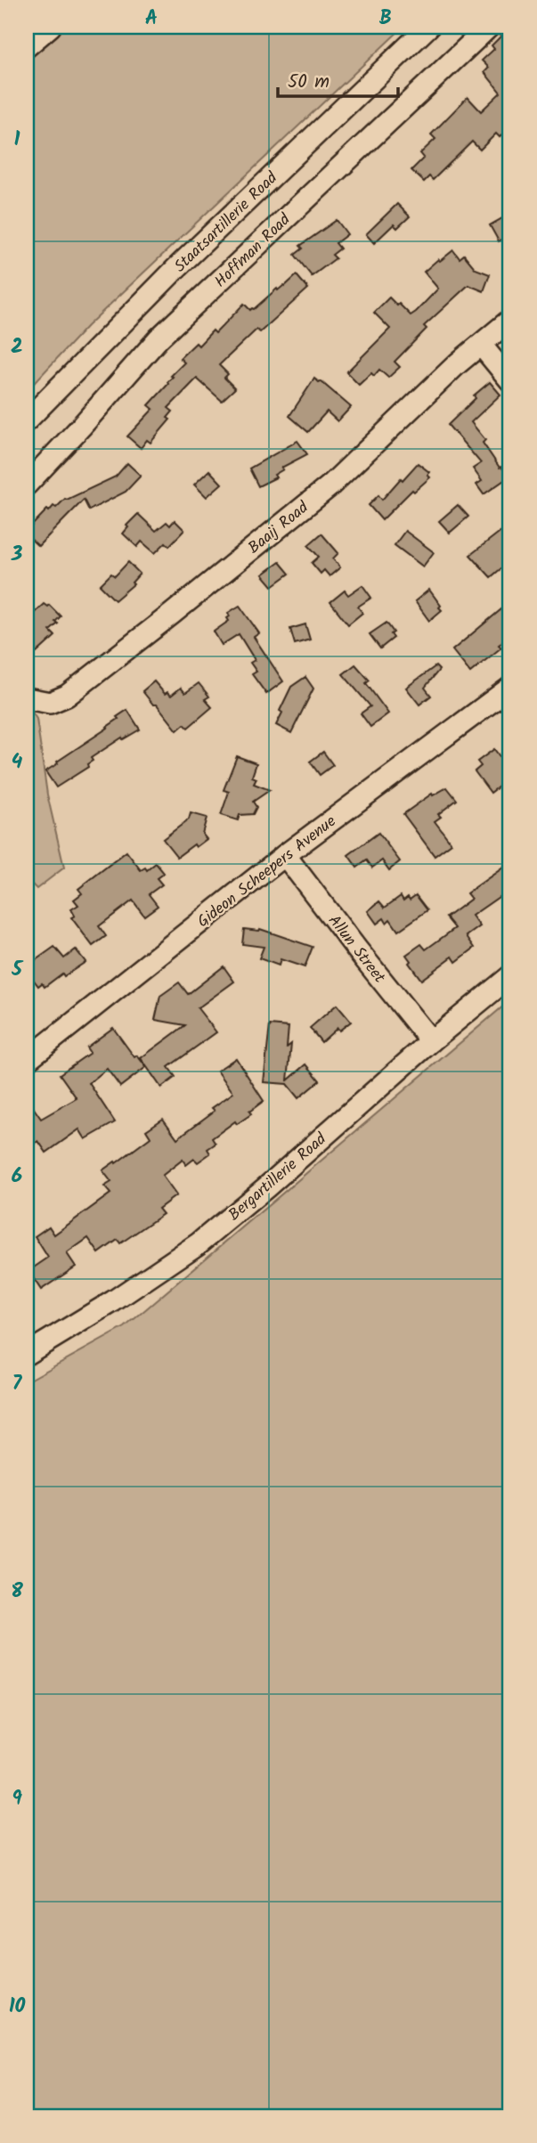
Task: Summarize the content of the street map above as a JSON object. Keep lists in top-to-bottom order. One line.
{"streets":{"street":["Staatsartillerie Road","Hoffman Road","Baaij Road","Gideon Scheepers Avenue","Allun Street","Bergartillerie Road"]},"crossings":[["Gideon Scheepers Avenue","Allun Street"],["Allun Street","Bergartillerie Road"]],"scale_bar":"50 m","grid":{"columns":["A","B"],"rows":["1","2","3","4","5","6","7","8","9","10"]}}
